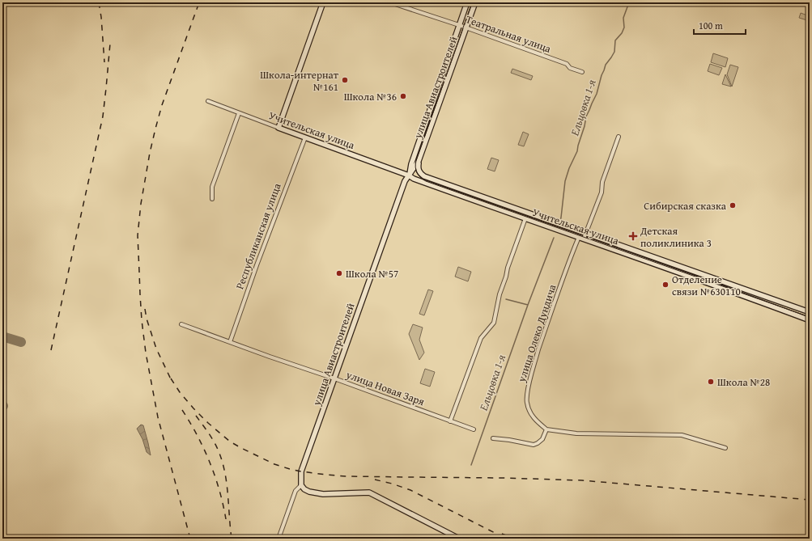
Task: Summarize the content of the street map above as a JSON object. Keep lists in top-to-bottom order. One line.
{"streets":{"main road":["улица Авиастроителей","Учительская улица"],"street":["Театральная улица","Республиканская улица","улица Олеко Дундича","улица Новая Заря"]},"crossings":[["Театральная улица","улица Авиастроителей"],["улица Авиастроителей","Учительская улица"],["улица Авиастроителей","улица Новая Заря"],["Учительская улица","Республиканская улица"],["Учительская улица","улица Олеко Дундича"],["Республиканская улица","улица Новая Заря"]],"water":["Ельцовка 1-я"],"places":{"other":["Школа-интернат №161","Школа №36","Сибирская сказка","Школа №57","Отделение связи №630110","Школа №28"],"health":["Детская поликлиника 3"]},"scale_bar":"100 m"}
